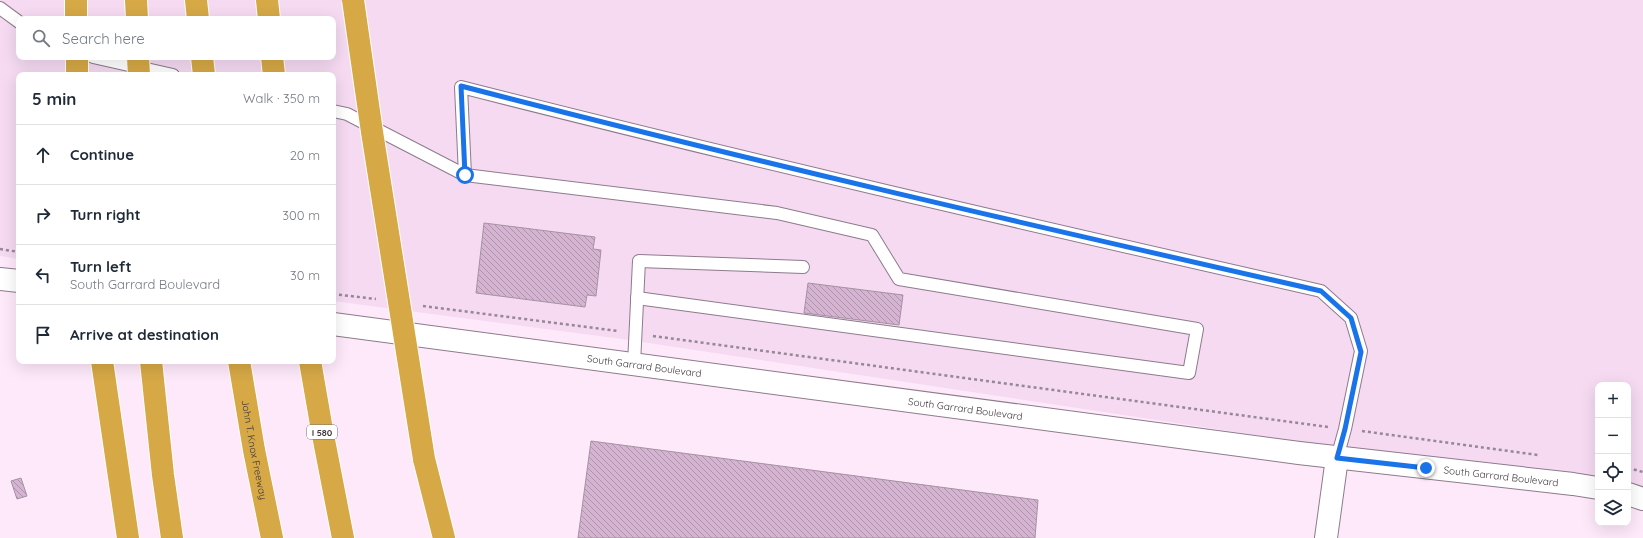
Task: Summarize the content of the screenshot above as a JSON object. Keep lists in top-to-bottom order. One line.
{"streets":{"highway":["I 580","John T. Knox Freeway"],"street":["South Garrard Boulevard"]},"page":{"search":"Search here","heading":["5 min","Walk · 350 m"],"list":[["Continue","20 m"],["Turn right","300 m"],["Turn left","South Garrard Boulevard","30 m"],"Arrive at destination"],"map_buttons":["+","−"]}}
